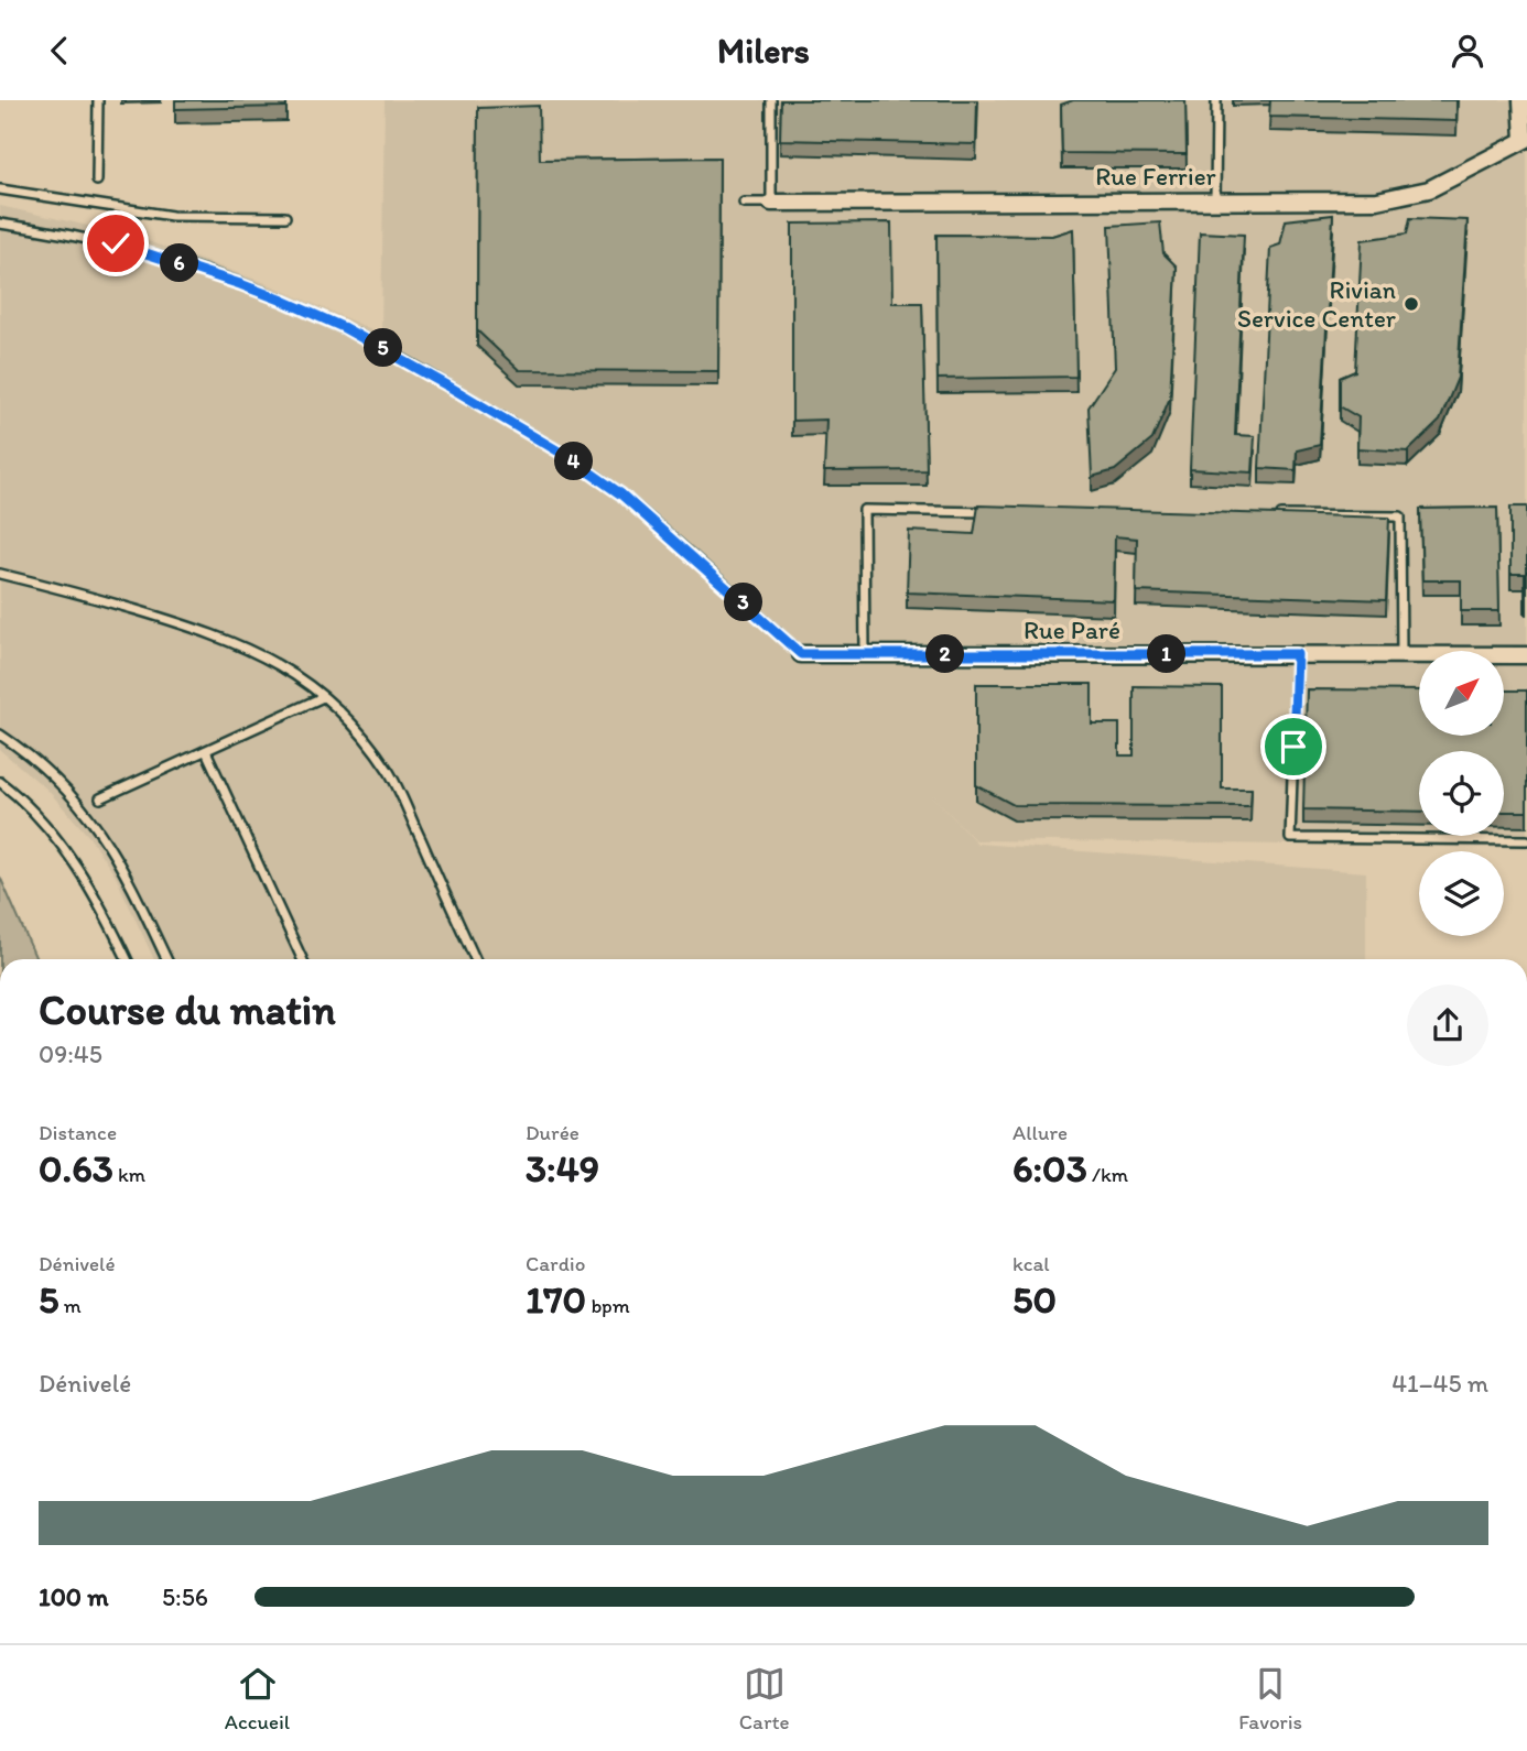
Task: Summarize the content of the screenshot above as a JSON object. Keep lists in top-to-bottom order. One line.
{"streets":{"street":["Rue Ferrier","Rue Paré"]},"places":["Rivian Service Center"],"north":"top right","page":{"header":"Milers","pins":["6","5","4","3","1","2"],"heading":["Course du matin","09:45"],"stats":[["Distance","0.63 km"],["Durée","3:49"],["Allure","6:03 /km"],["Dénivelé","5 m"],["Cardio","170 bpm"],["kcal","50"]],"chart":["Dénivelé","41–45 m"],"list":[{"name":"100 m","note":"5:56"}],"tabs":["Accueil","Carte","Favoris"]}}
